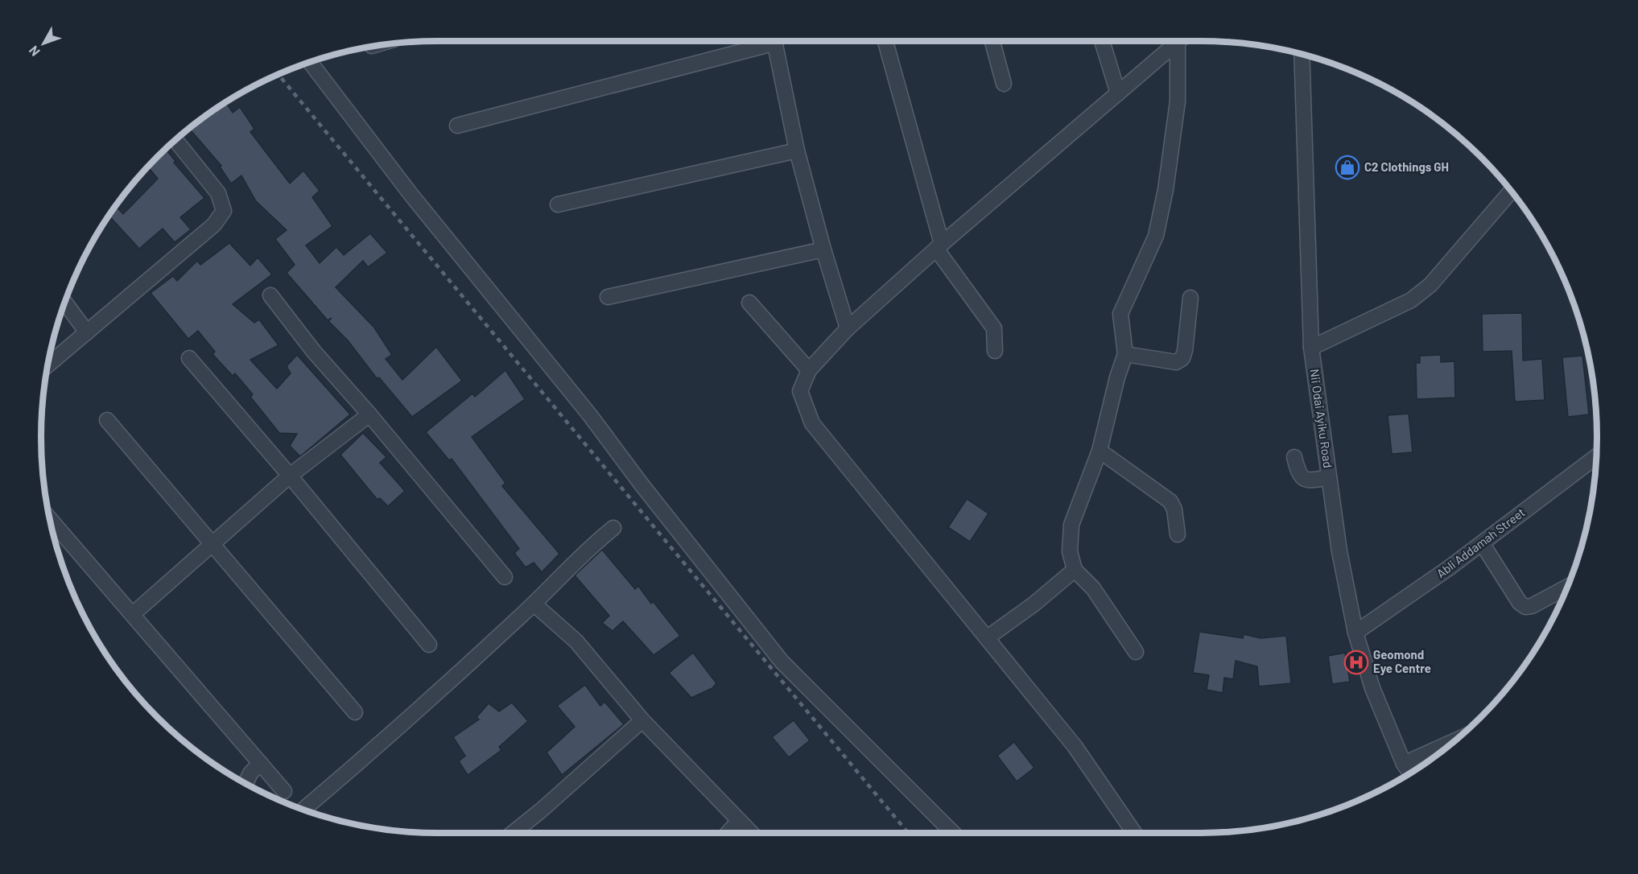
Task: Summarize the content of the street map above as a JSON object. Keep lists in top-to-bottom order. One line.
{"streets":{"street":["Nii Odai Ayiku Road","Abli Addamah Street"]},"crossings":[["Nii Odai Ayiku Road","Abli Addamah Street"]],"places":{"shop":["C2 Clothings GH"],"hospital":["Geomond Eye Centre"]},"north":"bottom left"}
